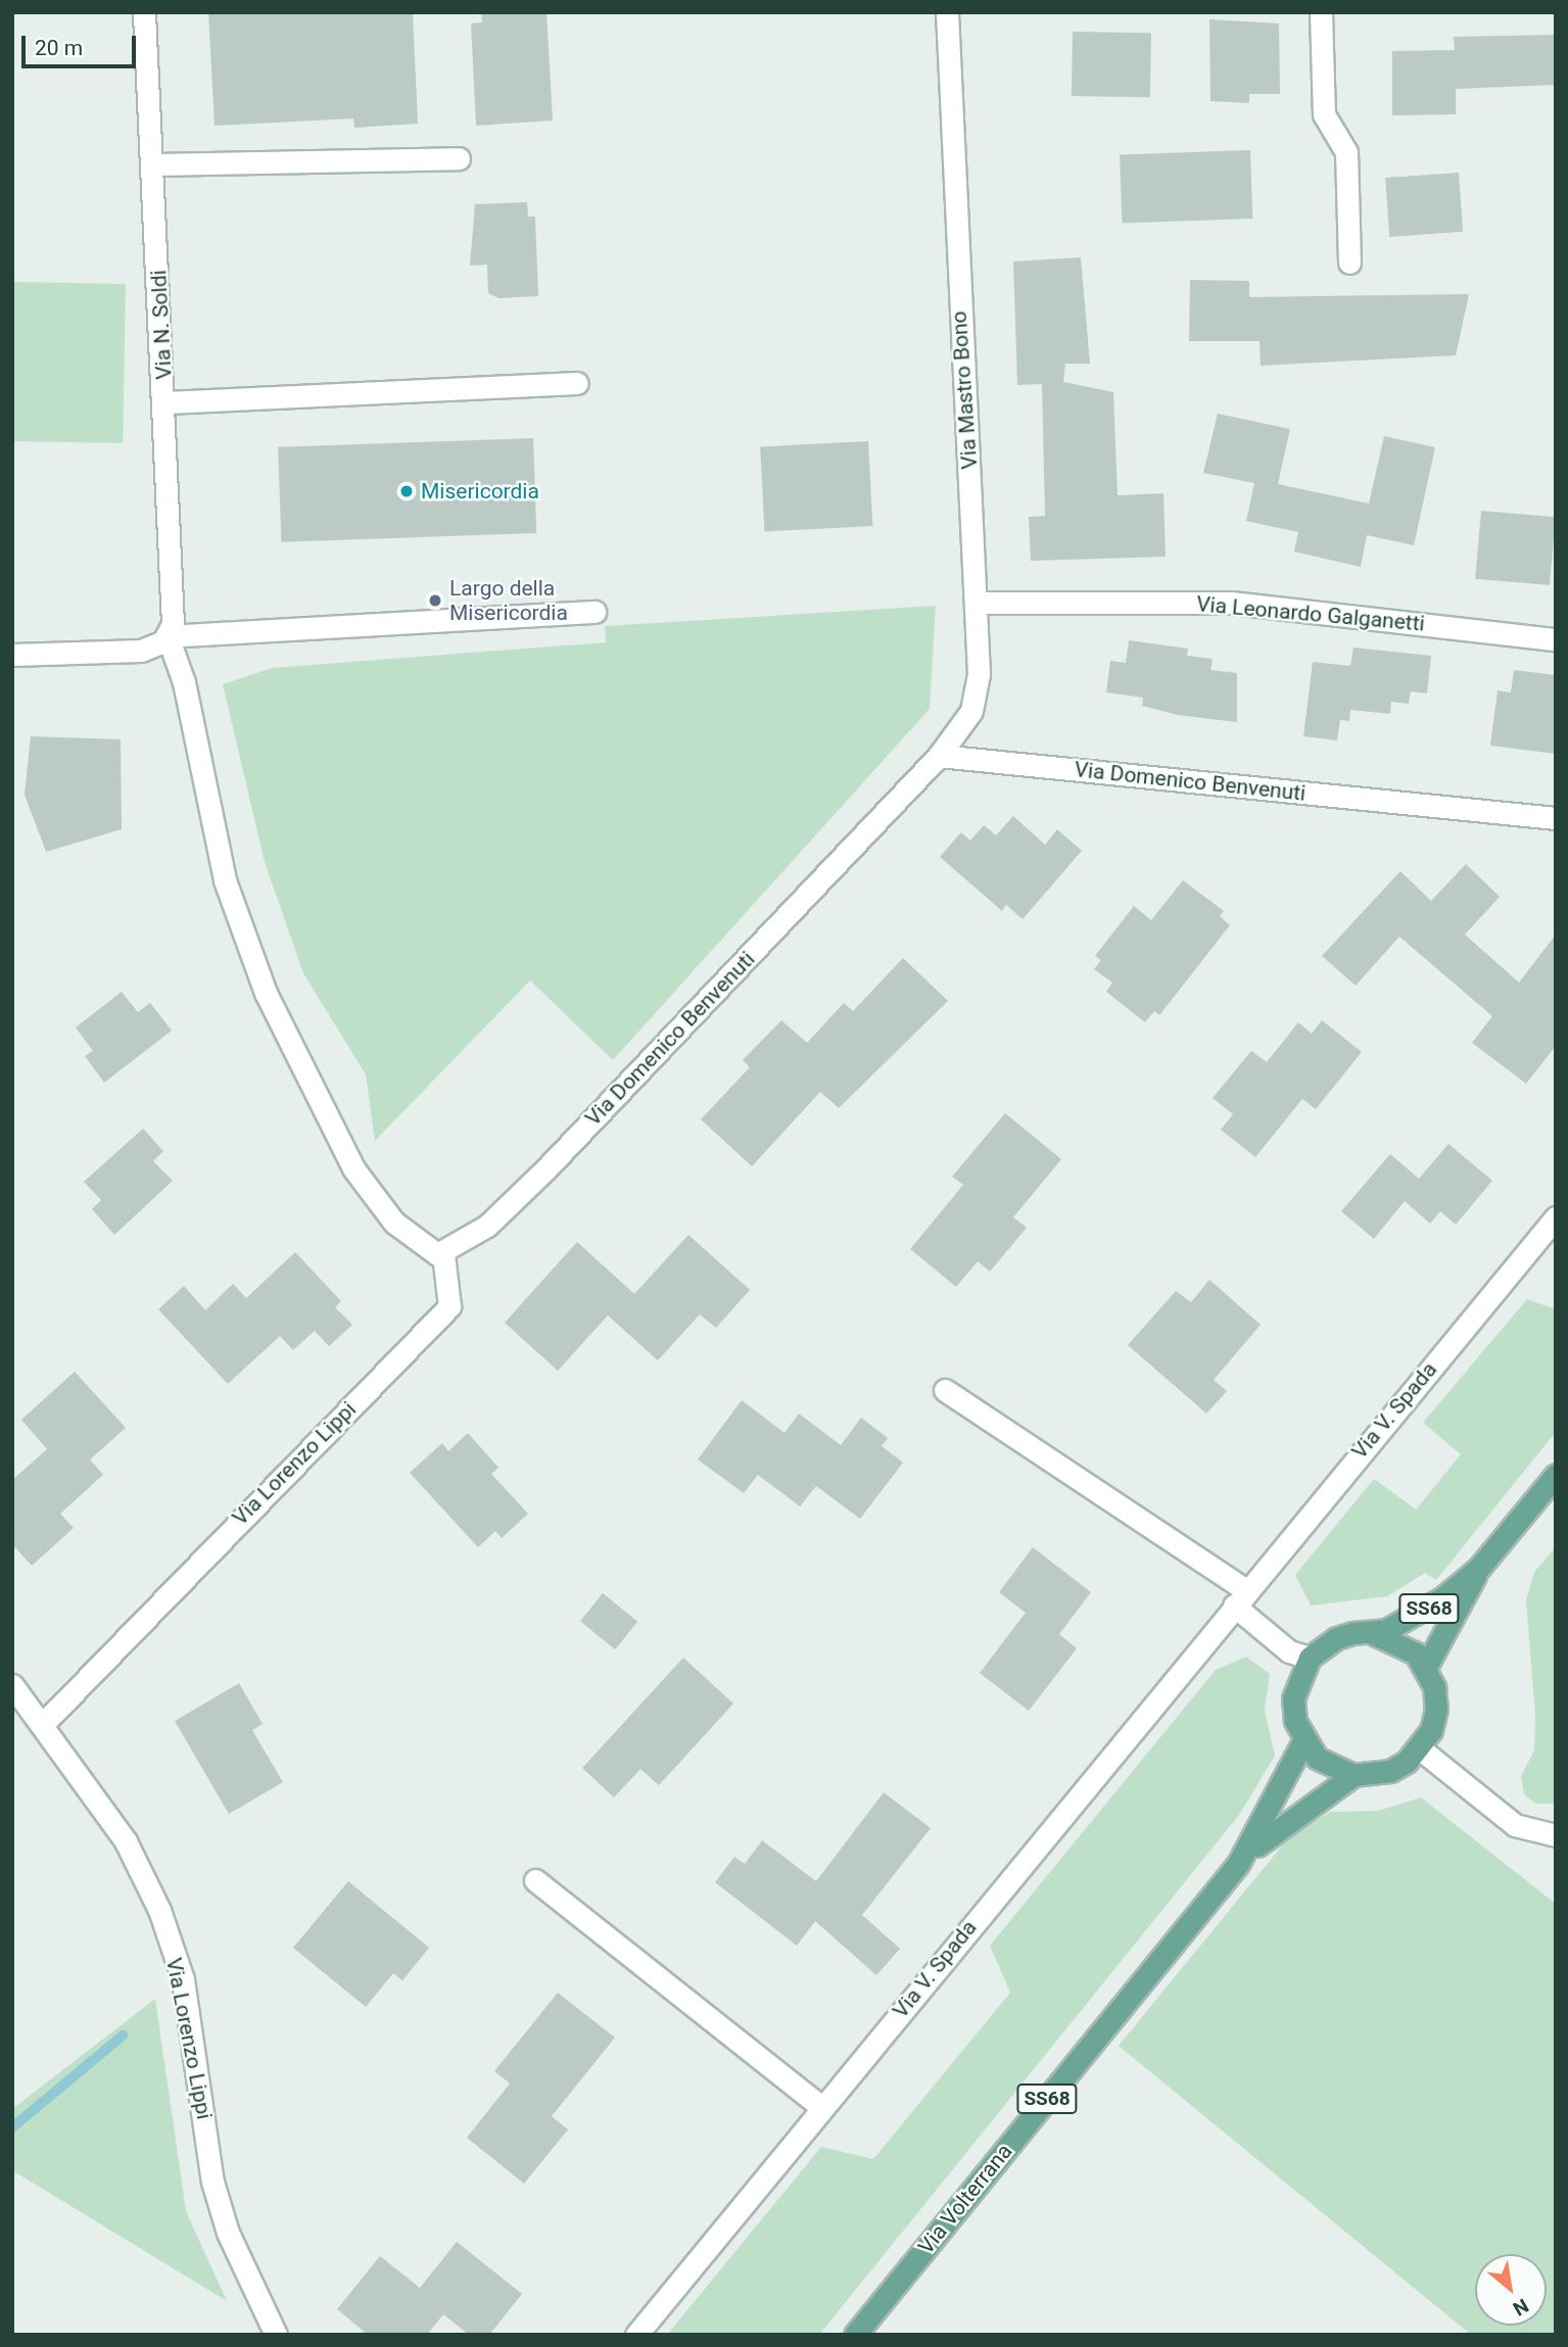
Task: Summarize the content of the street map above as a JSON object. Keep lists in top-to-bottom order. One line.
{"streets":{"main road":["SS68","Via Volterrana"],"street":["Via N. Soldi","Via Mastro Bono","Via Leonardo Galganetti","Via Domenico Benvenuti","Via V. Spada","Via Lorenzo Lippi"]},"crossings":[["Via Mastro Bono","Via Leonardo Galganetti"],["Via Mastro Bono","Via Domenico Benvenuti"],["Via Domenico Benvenuti","Via Lorenzo Lippi"],["SS68","Via Volterrana"]],"places":["Misericordia","Largo della Misericordia"],"scale_bar":"20 m","north":"bottom right"}
